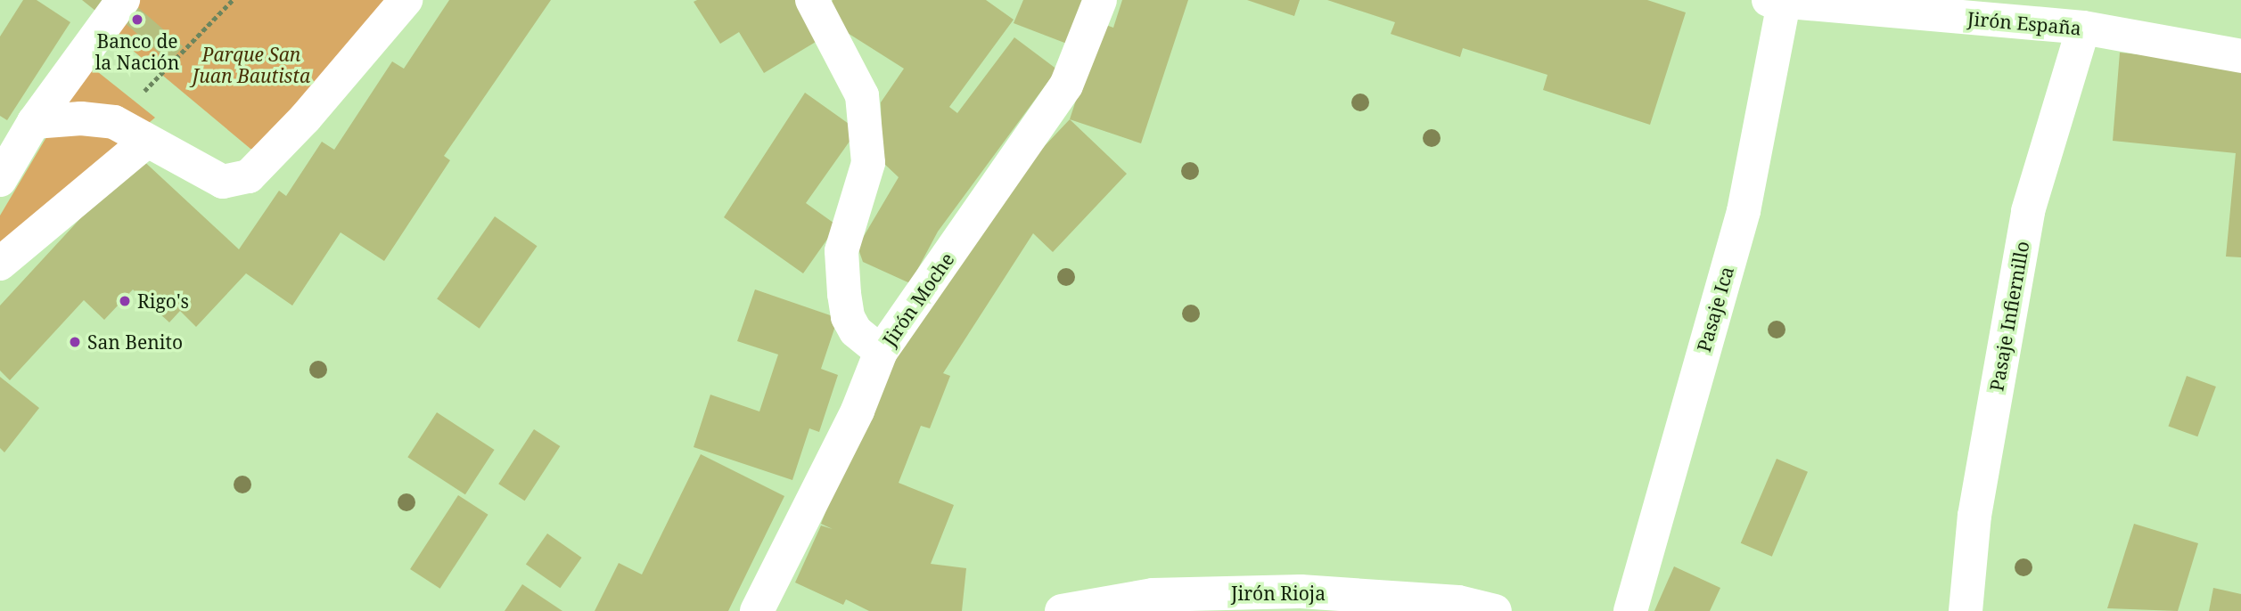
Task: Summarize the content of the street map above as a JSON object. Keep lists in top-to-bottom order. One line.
{"streets":{"street":["Jirón España","Jirón Moche","Pasaje Ica","Pasaje Infiernillo","Jirón Rioja"]},"crossings":[["Jirón España","Pasaje Ica"],["Jirón España","Pasaje Infiernillo"]],"parks":["Parque San Juan Bautista"],"places":["Banco de la Nación","Rigo's","San Benito"]}
